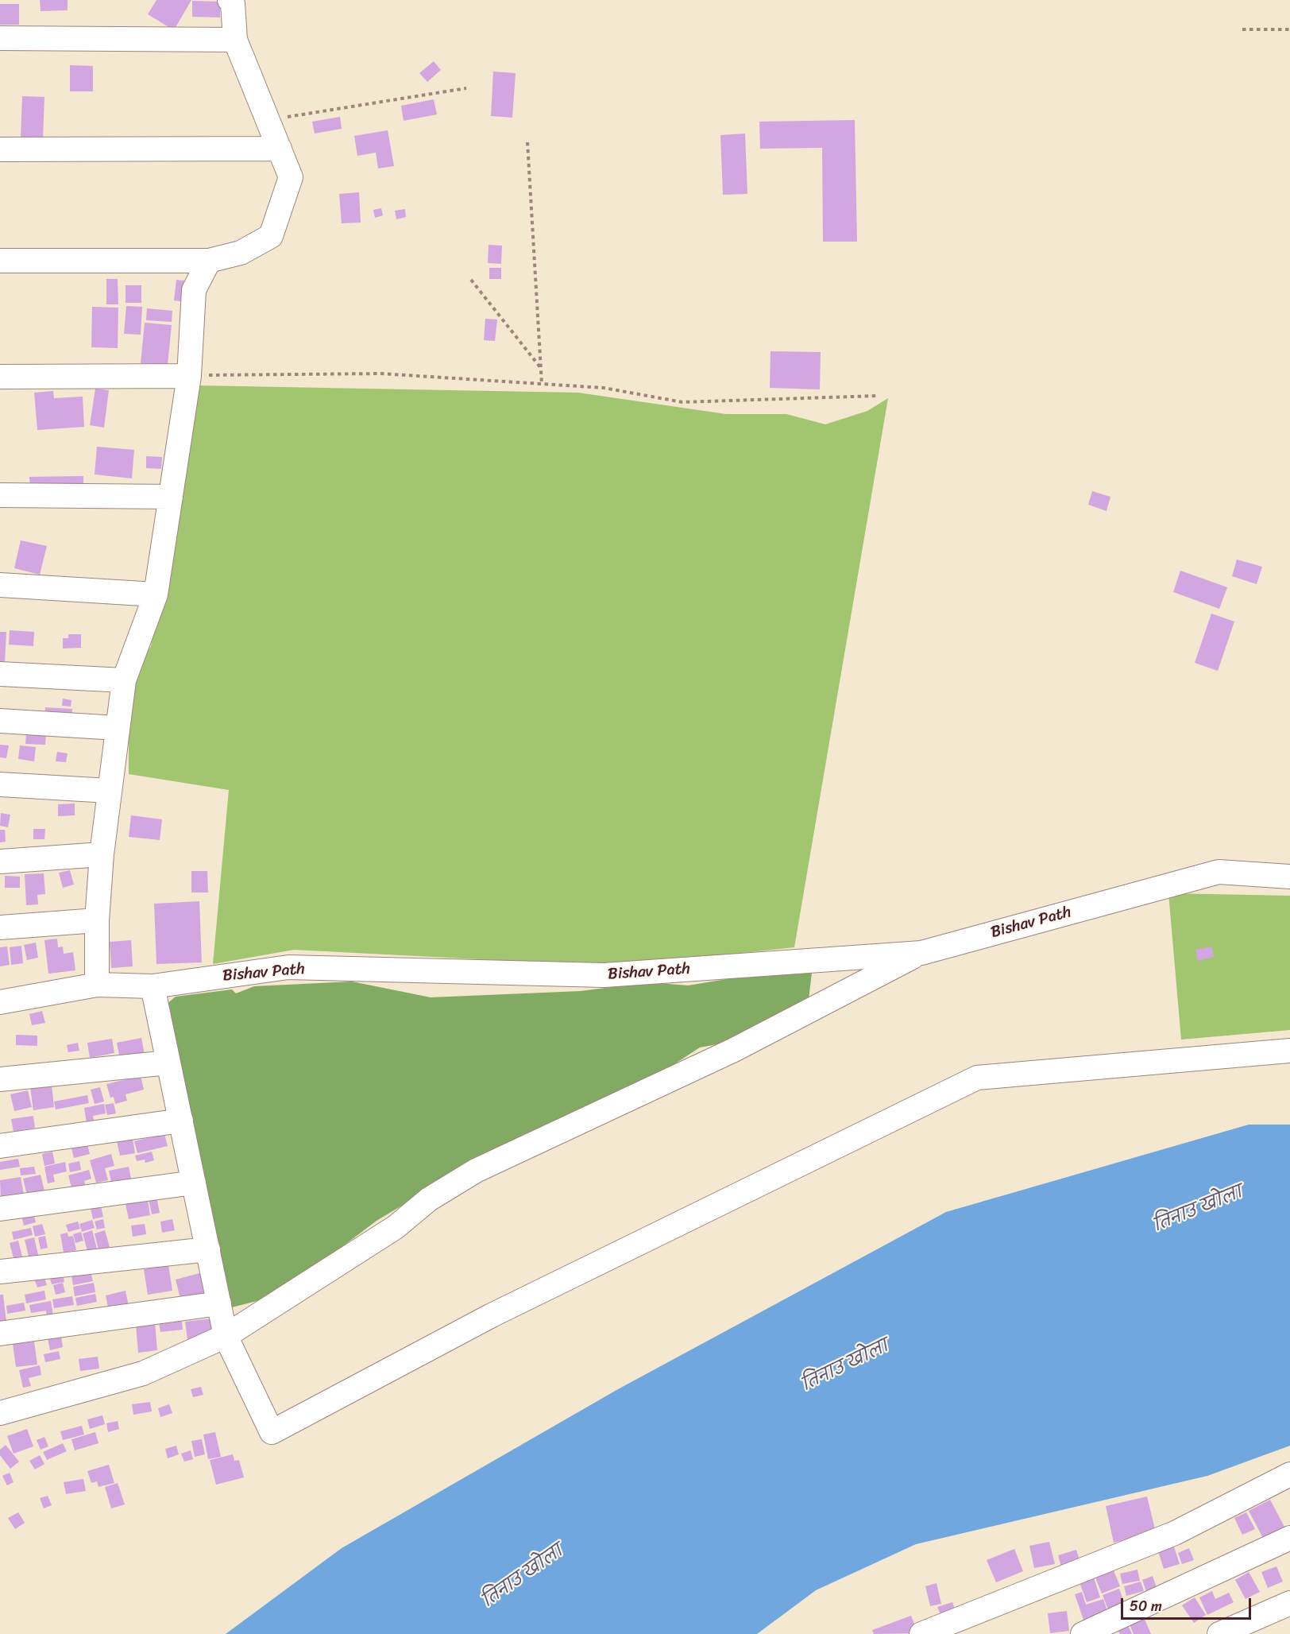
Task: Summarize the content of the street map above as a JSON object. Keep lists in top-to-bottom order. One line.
{"streets":{"street":["Bishav Path"]},"water":["तिनाउ खोला"],"scale_bar":"50 m"}
